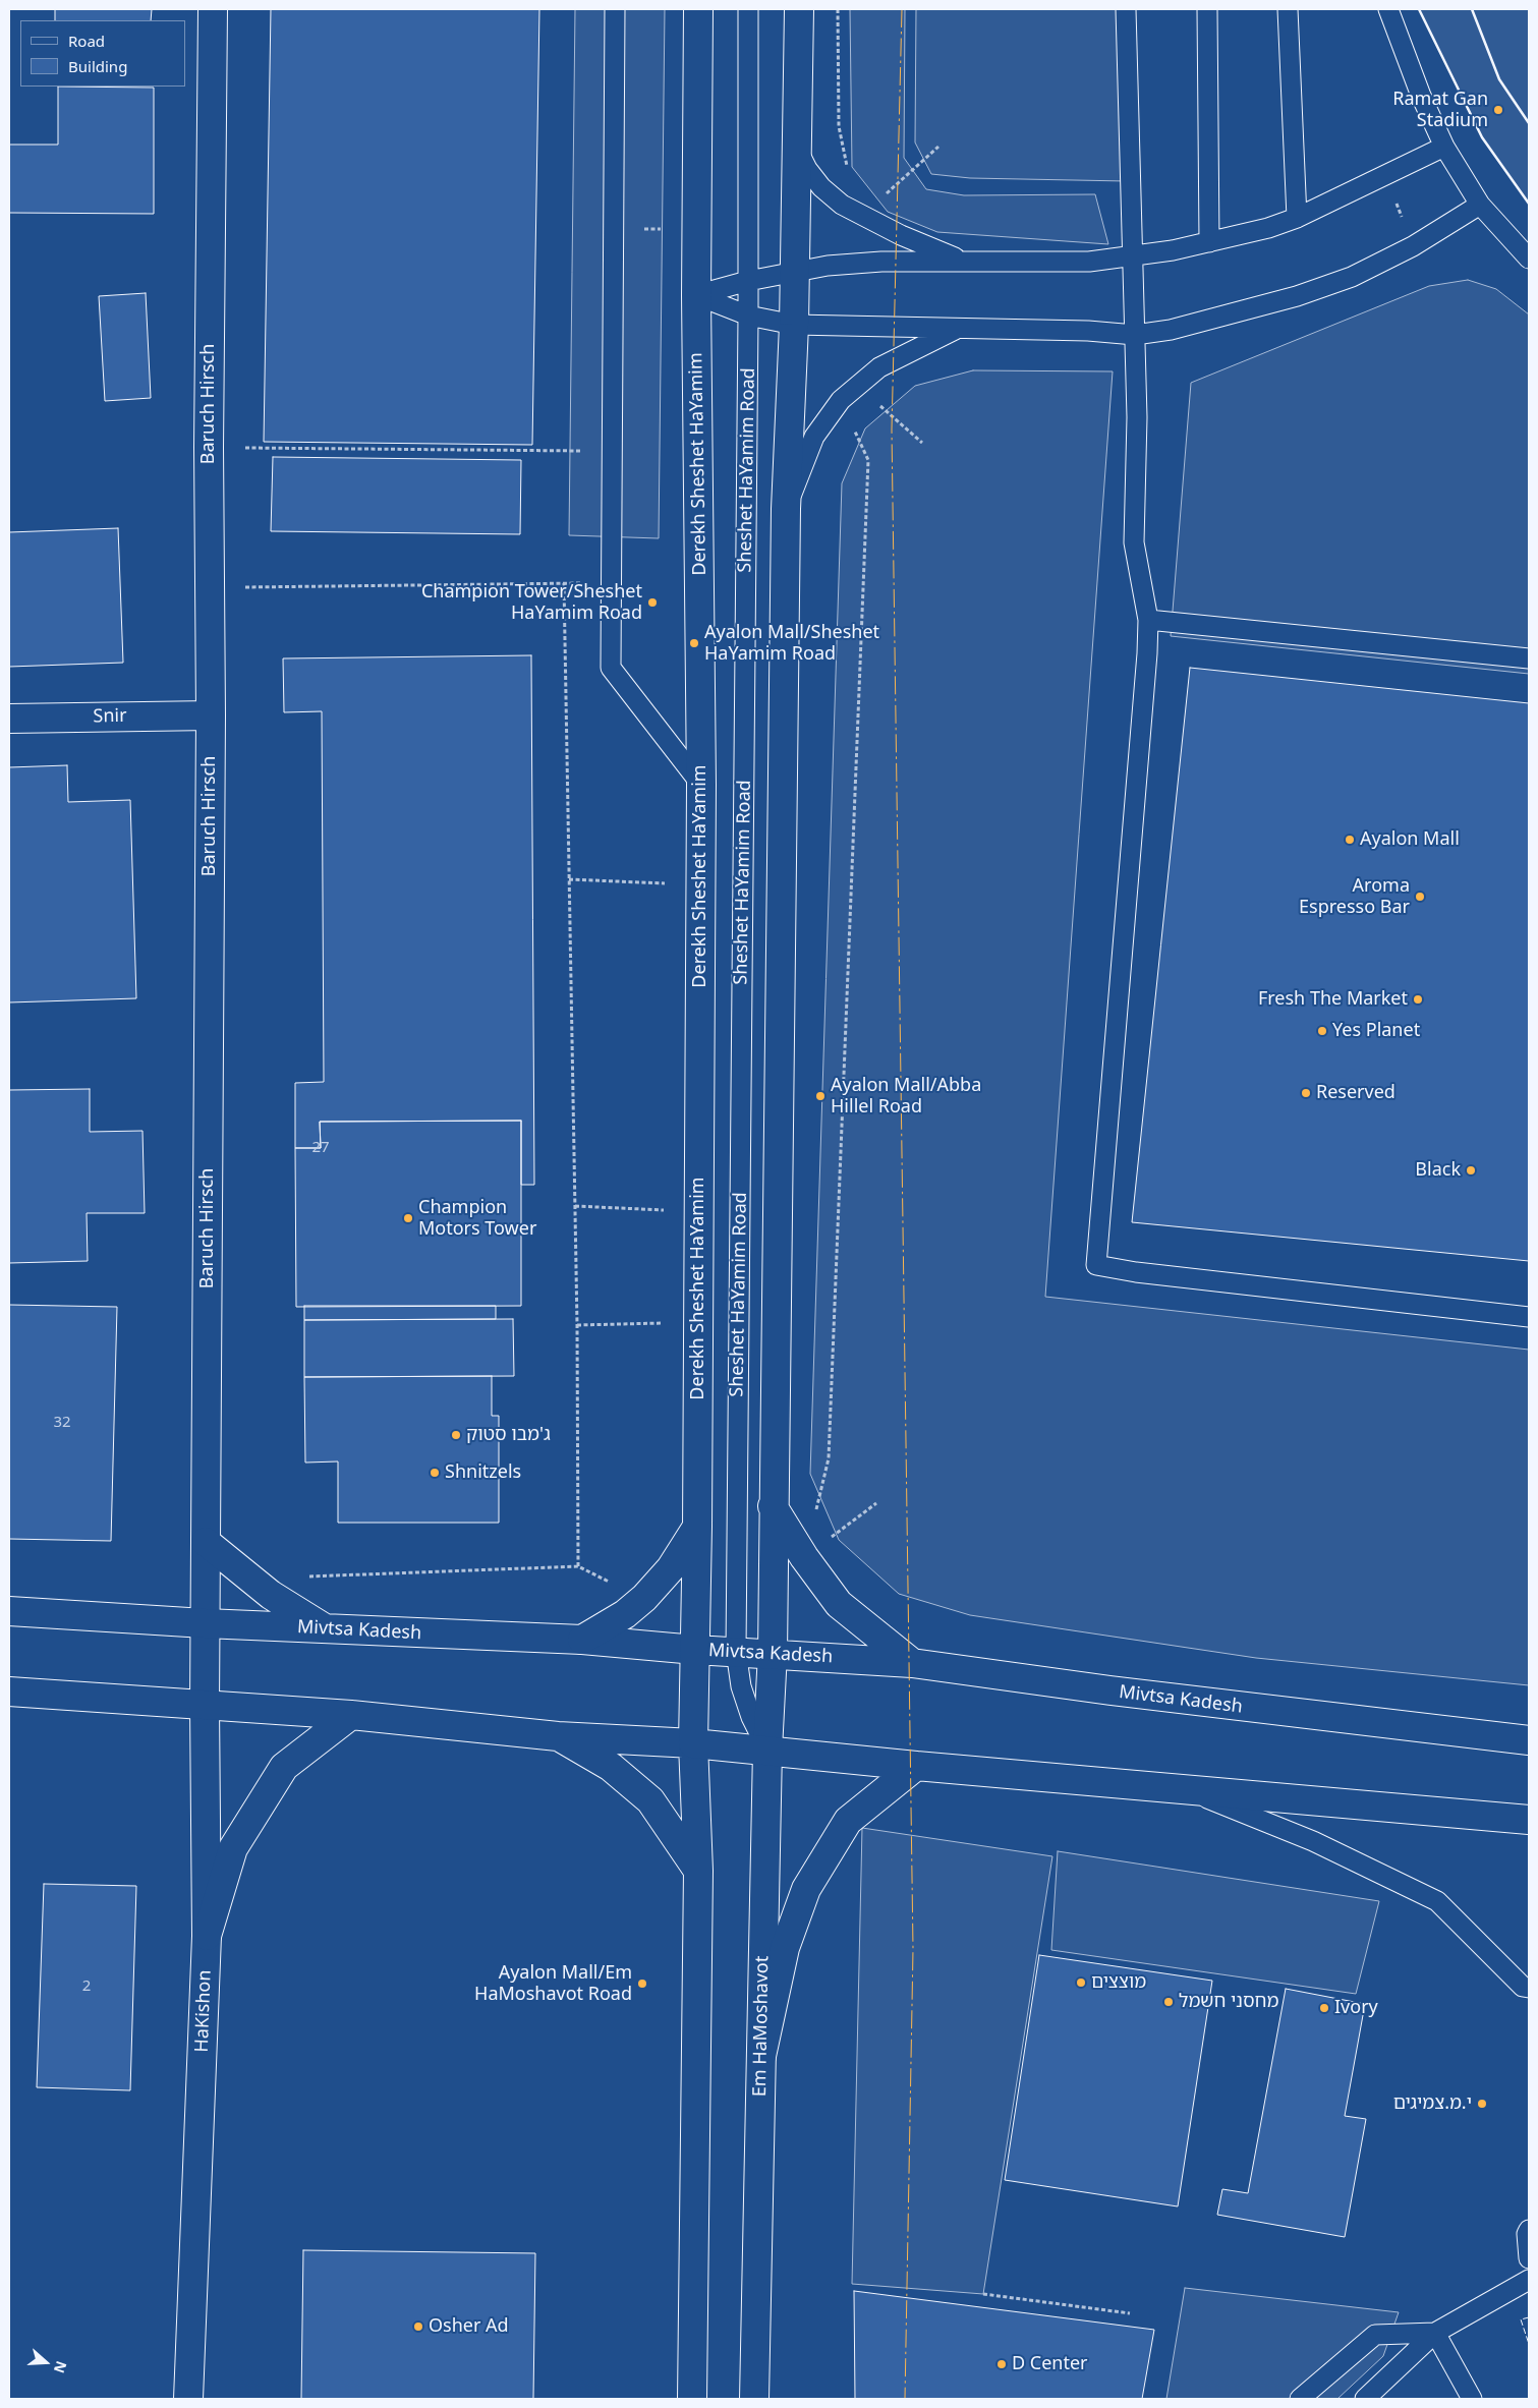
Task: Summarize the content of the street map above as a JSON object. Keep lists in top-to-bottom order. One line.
{"streets":{"main road":["Baruch Hirsch","Derekh Sheshet HaYamim","Snir","Mivtsa Kadesh","HaKishon","Em HaMoshavot"],"lane":["Sheshet HaYamim Road"]},"crossings":[["Baruch Hirsch","Snir"],["Baruch Hirsch","Mivtsa Kadesh"],["Baruch Hirsch","HaKishon"],["Derekh Sheshet HaYamim","Mivtsa Kadesh"],["Sheshet HaYamim Road","Mivtsa Kadesh"],["Sheshet HaYamim Road","Em HaMoshavot"],["Mivtsa Kadesh","HaKishon"],["Mivtsa Kadesh","Em HaMoshavot"]],"places":["Ramat Gan Stadium","Champion Tower/Sheshet HaYamim Road","Ayalon Mall/Sheshet HaYamim Road","Ayalon Mall","Aroma Espresso Bar","Fresh The Market","Yes Planet","Reserved","Ayalon Mall/Abba Hillel Road","Black","Champion Motors Tower","ג'מבו סטוק","Shnitzels","מוצצים","Ayalon Mall/Em HaMoshavot Road","מחסני חשמל","Ivory","י.מ.צמיגים","Osher Ad","D Center"],"house_numbers":["27","32","2"],"legend":["Road","Building"],"north":"right"}
